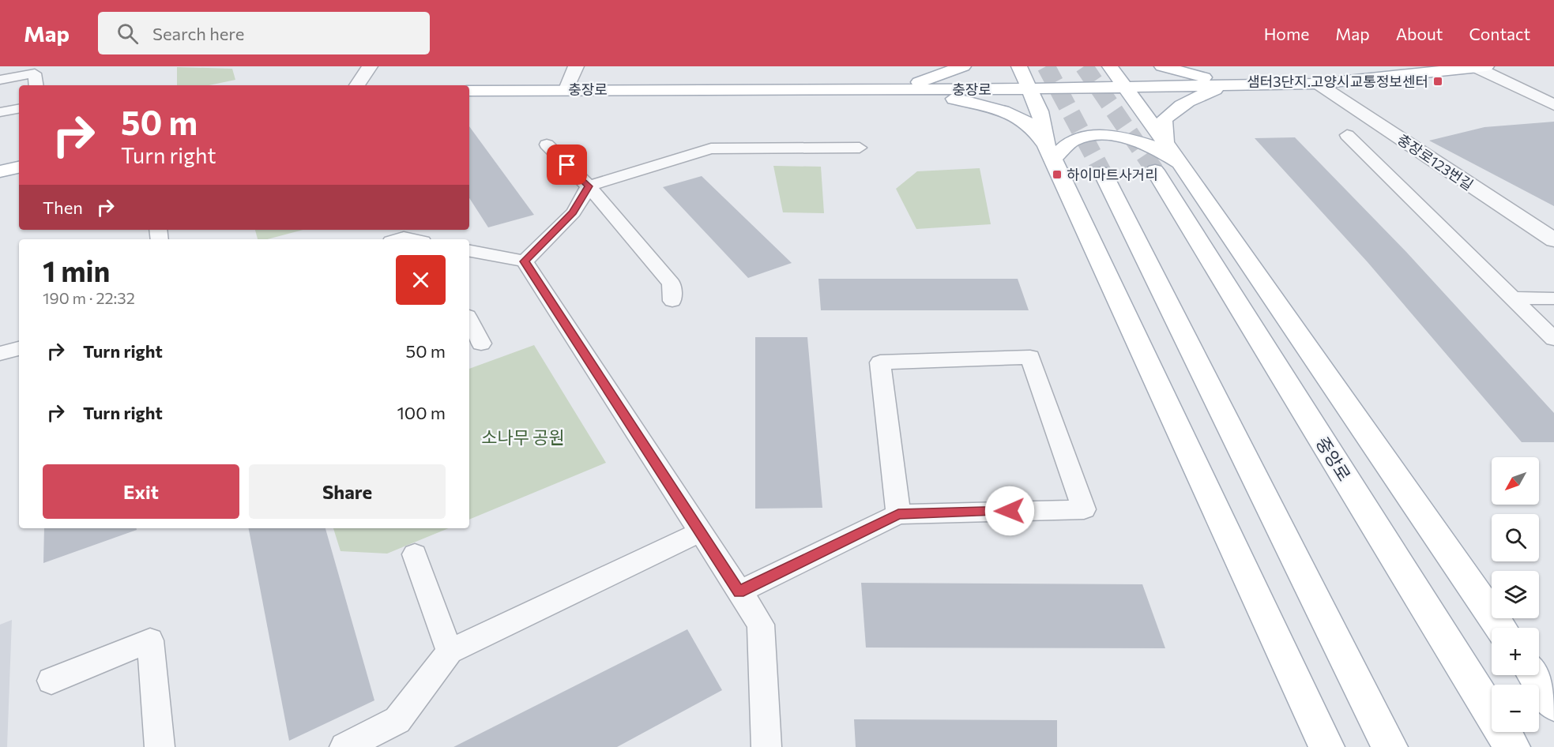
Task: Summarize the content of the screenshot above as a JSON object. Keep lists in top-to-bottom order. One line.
{"streets":{"main road":["충장로","중앙로"],"street":["충장로123번길"]},"crossings":[["충장로","충장로123번길"]],"parks":["소나무 공원"],"places":{"transit":["샘터3단지.고양시교통정보센터","하이마트사거리"]},"north":"bottom left","page":{"header":"Map","search":"Search here","nav":["Home","Map","About","Contact"],"turn":["50 m","Turn right"],"then":"Then","heading":["1 min","190 m · 22:32"],"list":[{"name":"Turn right","value":"50 m"},{"name":"Turn right","value":"100 m"}],"buttons":["Exit","Share"],"map_buttons":["+","−"]}}
